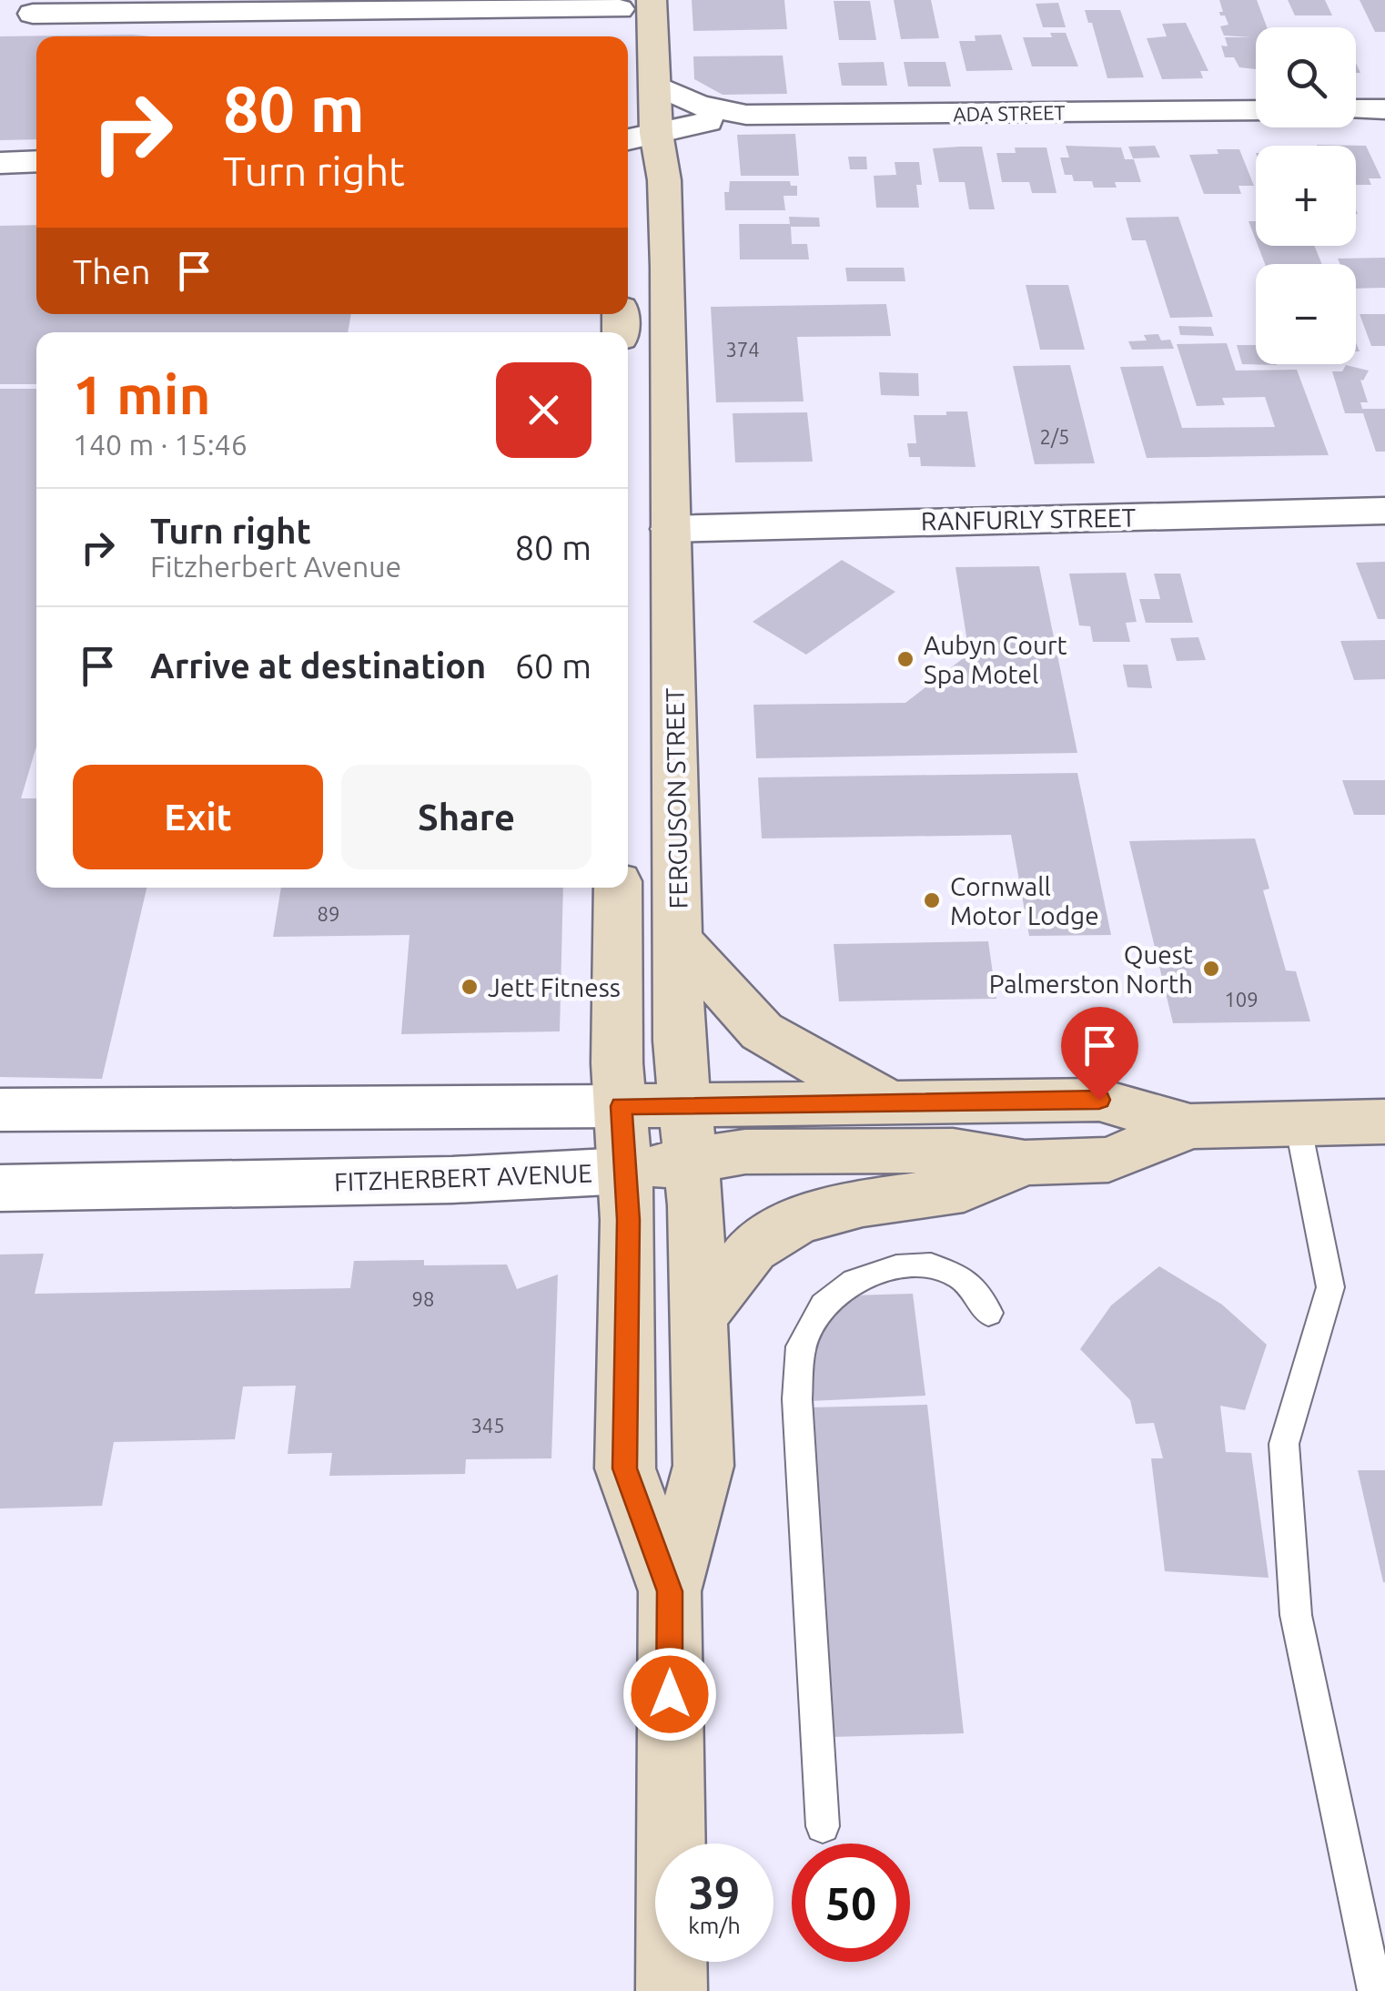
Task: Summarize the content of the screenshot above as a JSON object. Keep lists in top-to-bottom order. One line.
{"streets":{"main road":["FERGUSON STREET","FITZHERBERT AVENUE"],"street":["ADA STREET","RANFURLY STREET"]},"crossings":[["ADA STREET","FERGUSON STREET"],["RANFURLY STREET","FERGUSON STREET"],["FERGUSON STREET","FITZHERBERT AVENUE"]],"places":["Aubyn Court Spa Motel","Cornwall Motor Lodge","Quest Palmerston North","Jett Fitness"],"house_numbers":["374","2/5","89","109","98","345"],"page":{"map_buttons":["+","−"],"turn":["80 m","Turn right"],"then":"Then","heading":["1 min","140 m · 15:46"],"list":[{"name":"Turn right","note":"Fitzherbert Avenue","value":"80 m"},{"name":"Arrive at destination","value":"60 m"}],"buttons":["Exit","Share"],"speed":"39 km/h","limit":"50"}}
